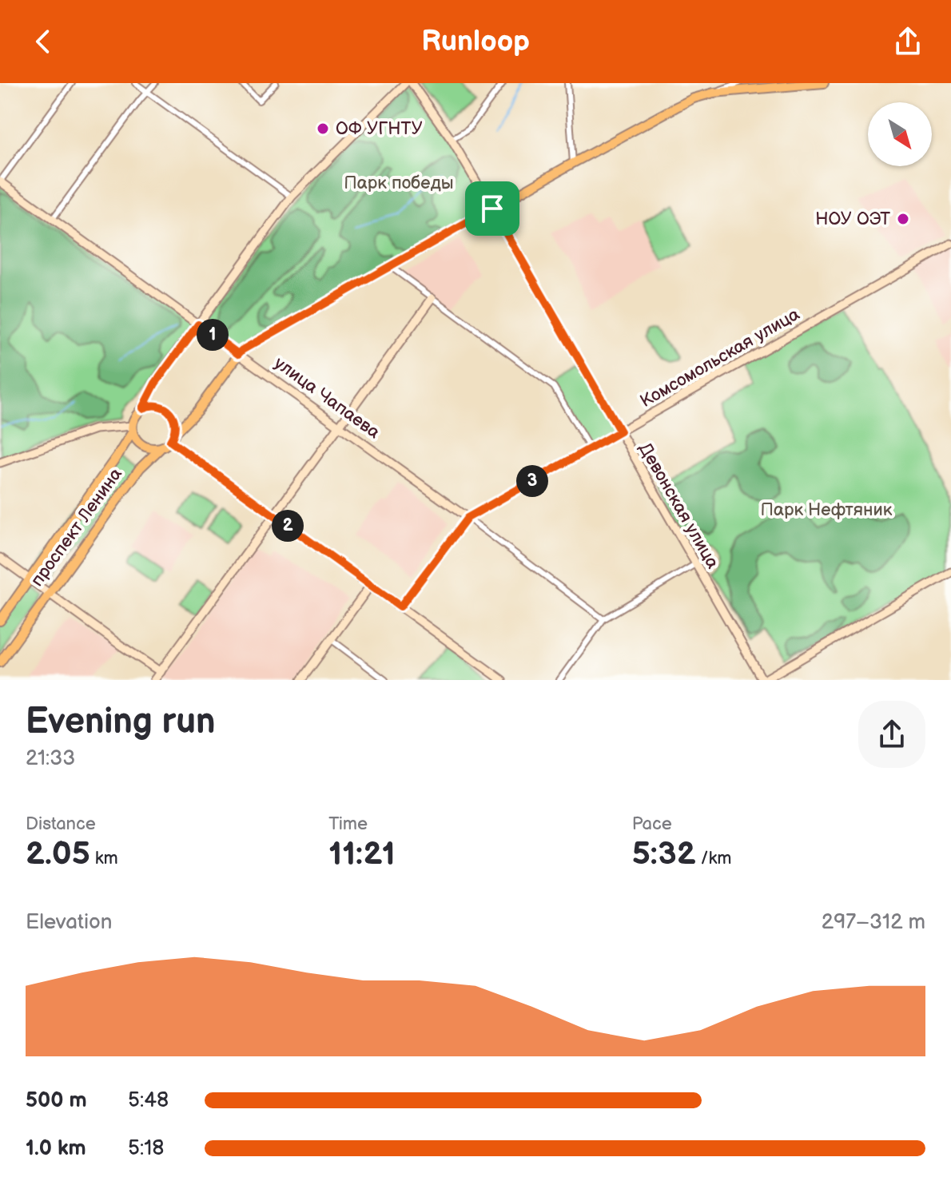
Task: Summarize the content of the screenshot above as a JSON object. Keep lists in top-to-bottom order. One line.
{"streets":{"main road":["улица Чапаева","проспект Ленина"],"street":["Комсомольская улица","Девонская улица"]},"crossings":[["Комсомольская улица","улица Чапаева"],["Комсомольская улица","Девонская улица"]],"parks":["Парк победы","Парк Нефтяник"],"places":["ОФ УГНТУ","НОУ ОЭТ"],"north":"bottom right","page":{"header":"Runloop","pins":["1","3","2"],"heading":["Evening run","21:33"],"stats":[["Distance","2.05 km"],["Time","11:21"],["Pace","5:32 /km"]],"chart":["Elevation","297–312 m"],"list":[{"name":"500 m","note":"5:48"},{"name":"1.0 km","note":"5:18"}]}}
